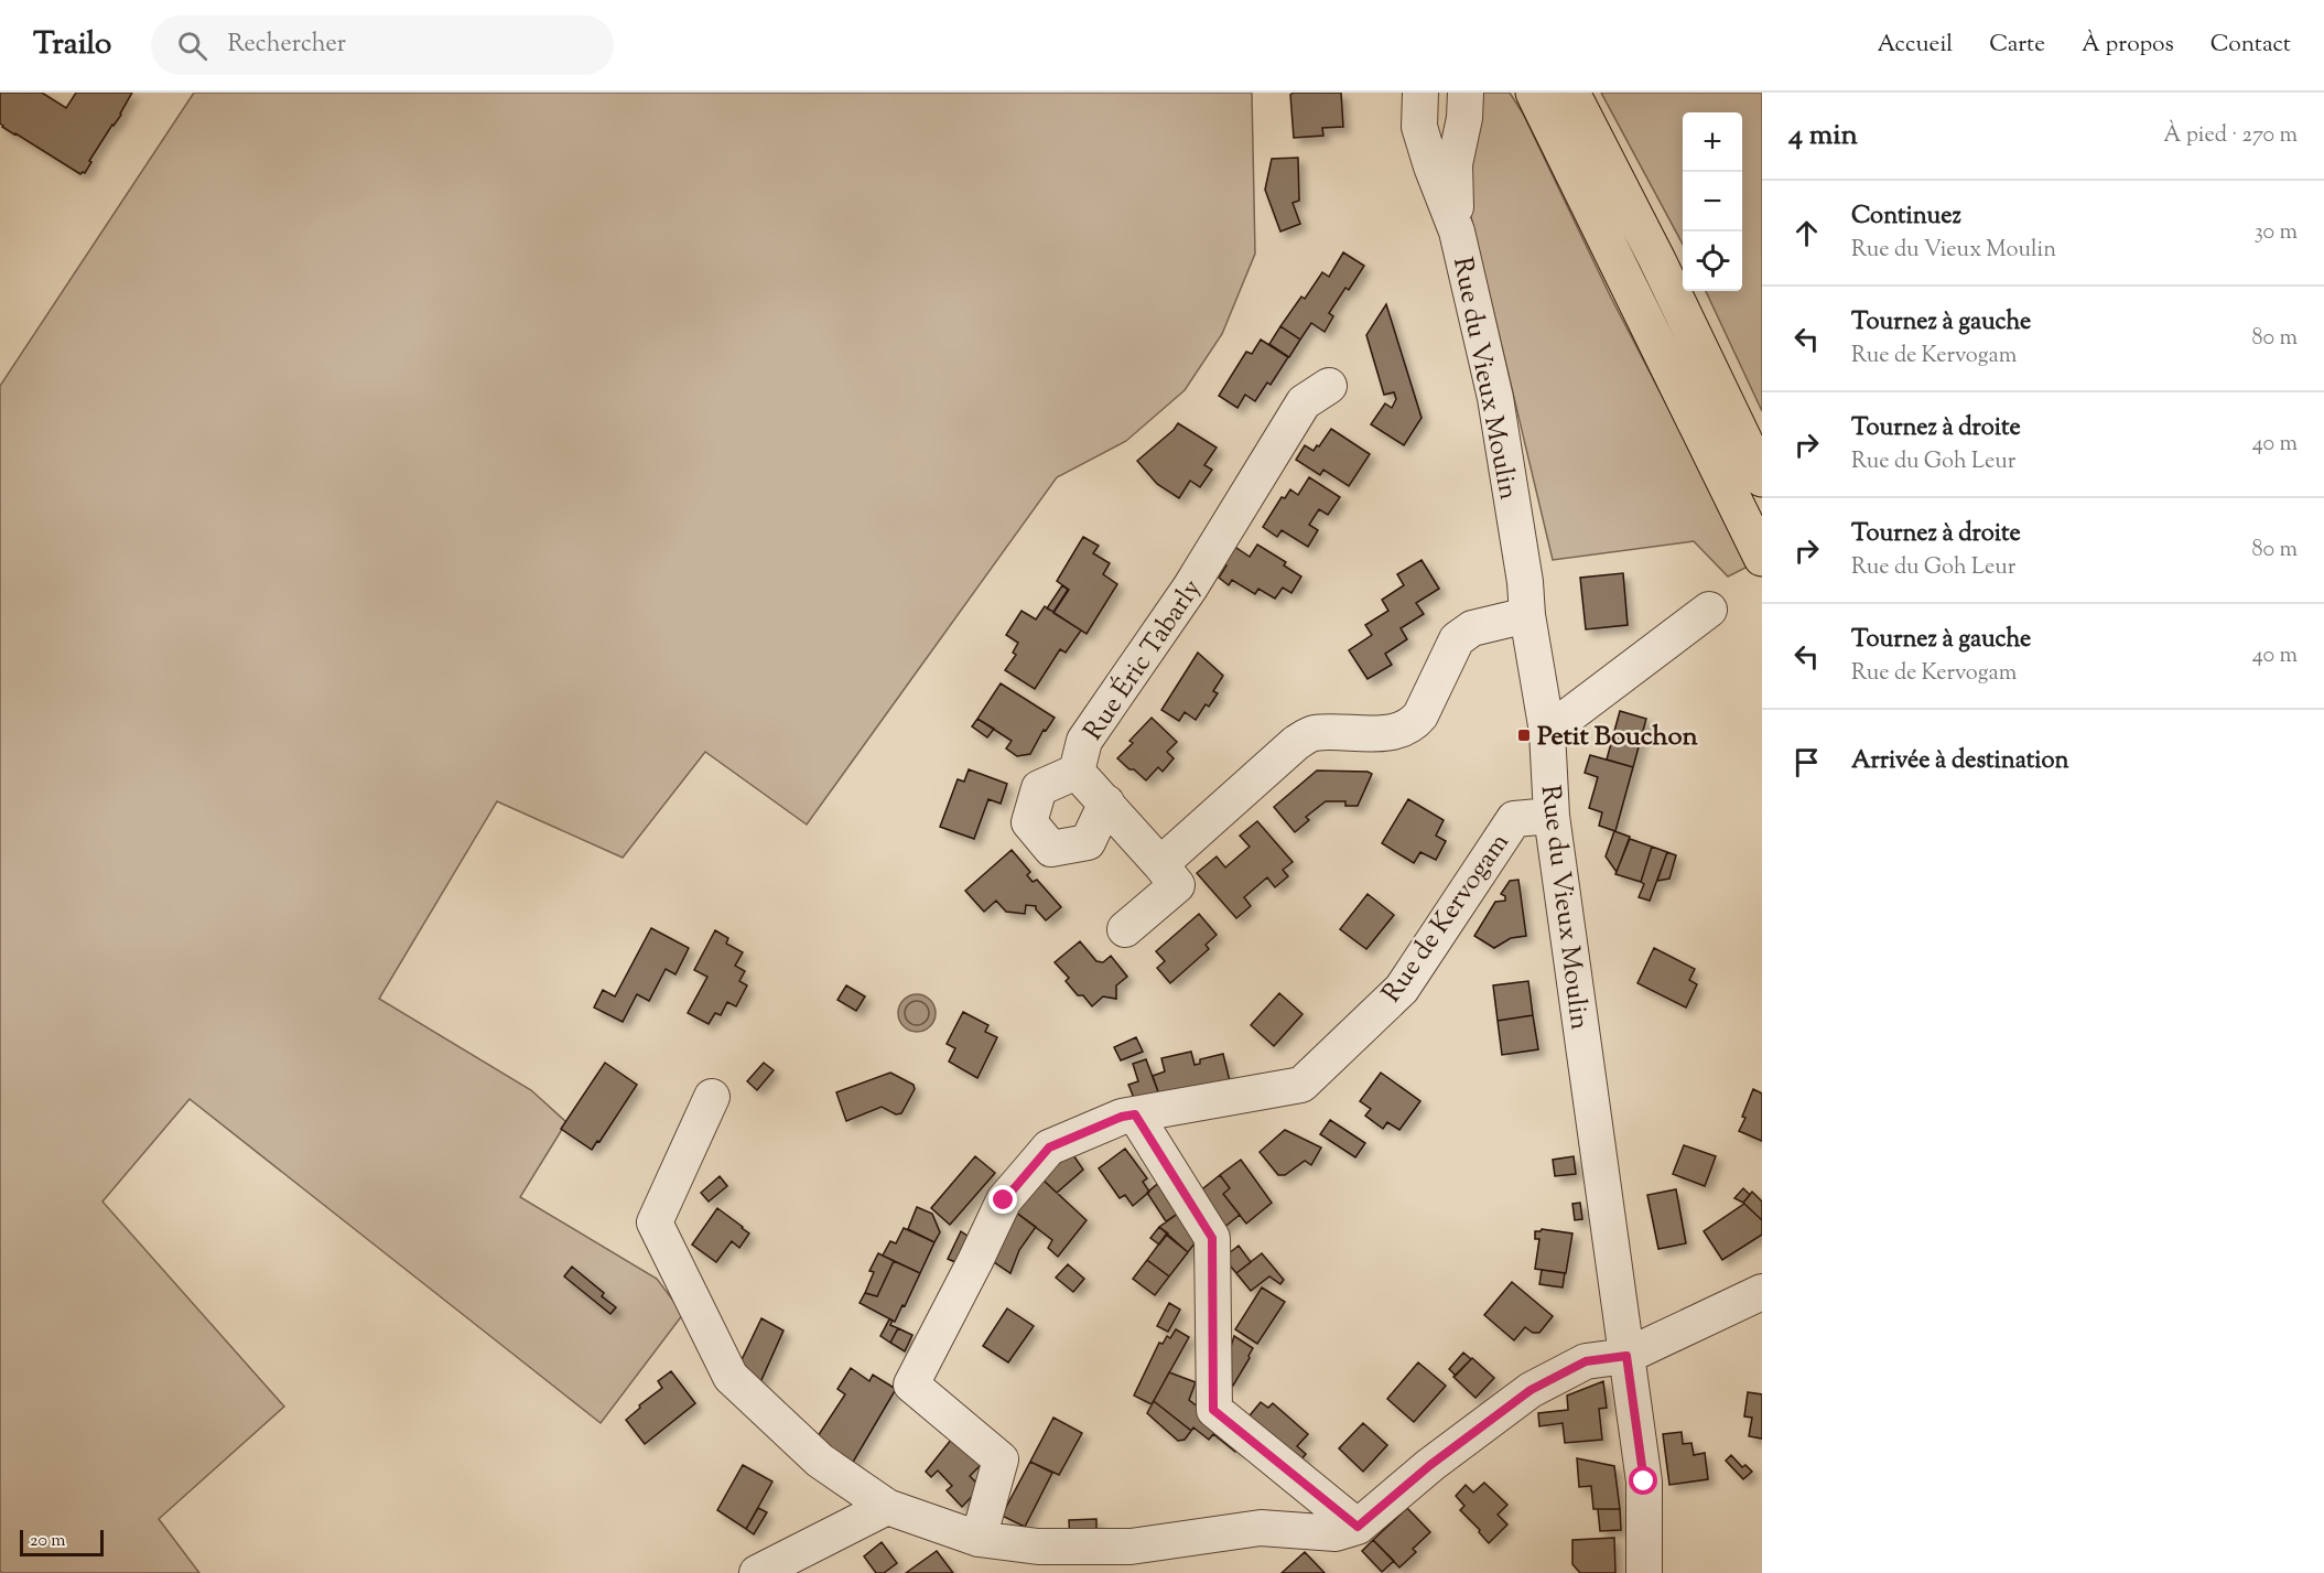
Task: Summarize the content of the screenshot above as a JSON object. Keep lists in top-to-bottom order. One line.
{"streets":{"street":["Rue du Vieux Moulin","Rue Éric Tabarly","Rue de Kervogam"]},"crossings":[["Rue du Vieux Moulin","Rue de Kervogam"]],"places":{"transit":["Petit Bouchon"]},"scale_bar":"20 m","page":{"header":"Trailo","search":"Rechercher","nav":["Accueil","Carte","À propos","Contact"],"heading":["4 min","À pied · 270 m"],"map_buttons":["+","−"],"list":[["Continuez","Rue du Vieux Moulin","30 m"],["Tournez à gauche","Rue de Kervogam","80 m"],["Tournez à droite","Rue du Goh Leur","40 m"],["Tournez à droite","Rue du Goh Leur","80 m"],["Tournez à gauche","Rue de Kervogam","40 m"],"Arrivée à destination"],"scale":"20 m"}}
